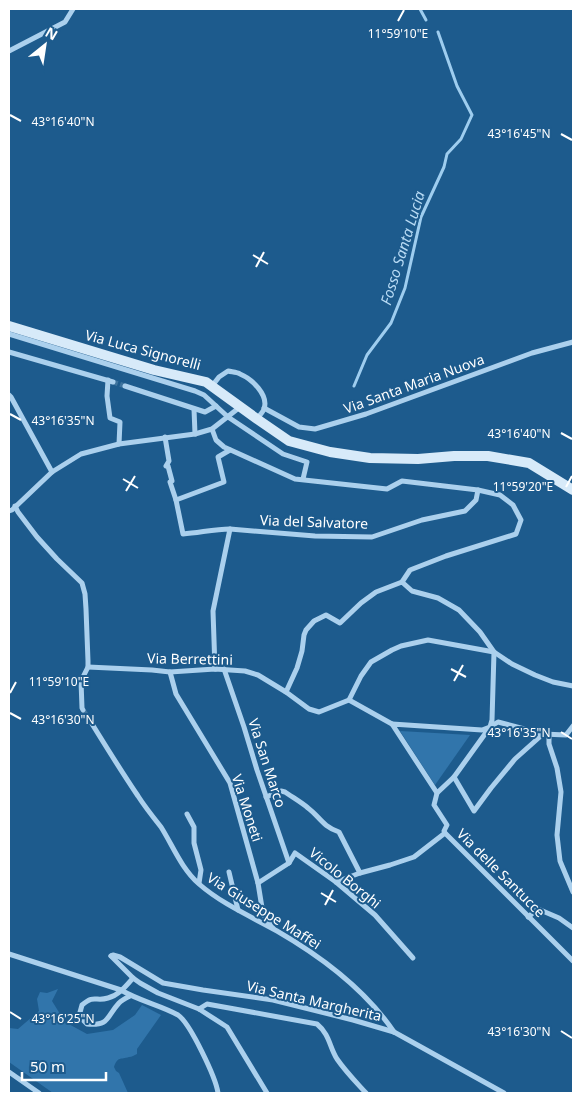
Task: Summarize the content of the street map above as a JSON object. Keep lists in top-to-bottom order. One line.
{"streets":{"main road":["Via Luca Signorelli"],"street":["Via Santa Maria Nuova","Via del Salvatore","Via Berrettini","Via San Marco","Via Moneti","Via delle Santucce","Vicolo Borghi","Via Giuseppe Maffei","Via Santa Margherita"]},"crossings":[["Via Berrettini","Via San Marco"],["Via Berrettini","Via Moneti"],["Via San Marco","Vicolo Borghi"],["Via Moneti","Vicolo Borghi"],["Via Moneti","Via Giuseppe Maffei"],["Via Giuseppe Maffei","Via Santa Margherita"]],"water":["Fosso Santa Lucia"],"scale_bar":"50 m","north":"top right","coordinates":["11°59'10\"E","43°16'40\"N","43°16'45\"N","43°16'35\"N","11°59'20\"E","43°16'30\"N","43°16'25\"N"]}
